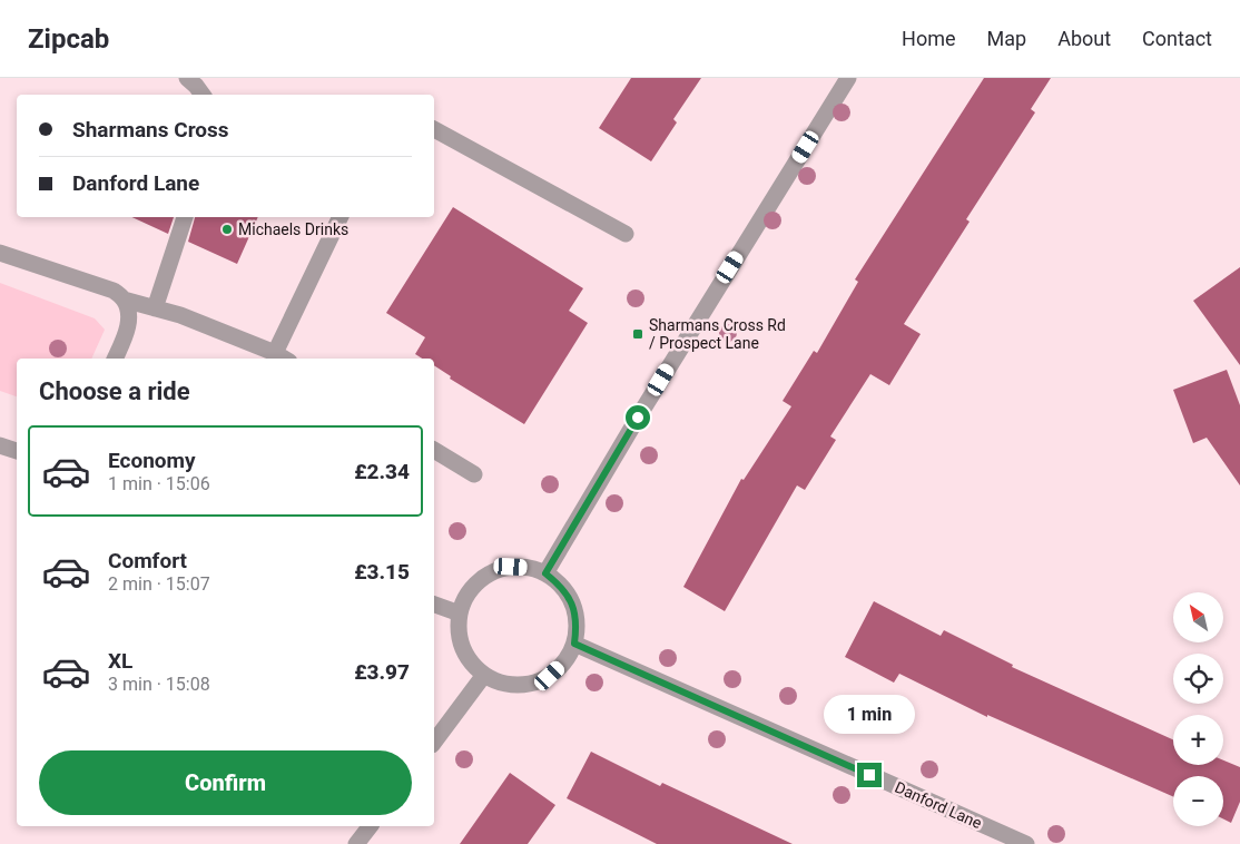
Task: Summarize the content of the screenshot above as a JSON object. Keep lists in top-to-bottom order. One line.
{"streets":{"street":["Danford Lane"]},"places":{"other":["Michaels Drinks"],"transit":["Sharmans Cross Rd / Prospect Lane"]},"north":"top left","page":{"header":"Zipcab","nav":["Home","Map","About","Contact"],"banner":["Sharmans Cross","Danford Lane"],"heading":"Choose a ride","list":[{"name":"Economy","note":"1 min · 15:06","value":"£2.34"},{"name":"Comfort","note":"2 min · 15:07","value":"£3.15"},{"name":"XL","note":"3 min · 15:08","value":"£3.97"}],"map_buttons":["+","−"],"bubble":"1 min","buttons":"Confirm"}}
